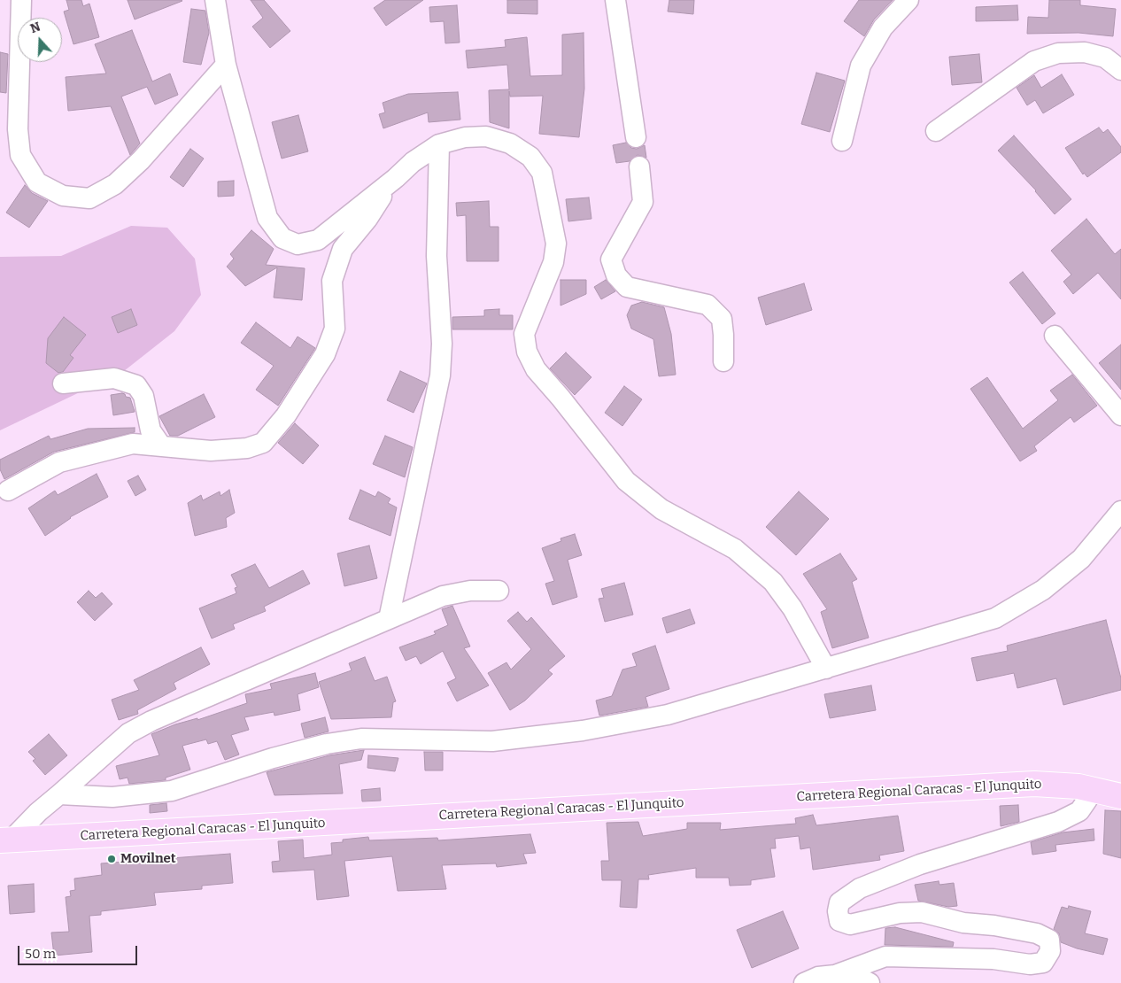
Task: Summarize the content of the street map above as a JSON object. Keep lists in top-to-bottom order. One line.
{"streets":{"main road":["Carretera Regional Caracas - El Junquito"]},"places":["Movilnet"],"scale_bar":"50 m","north":"top"}
